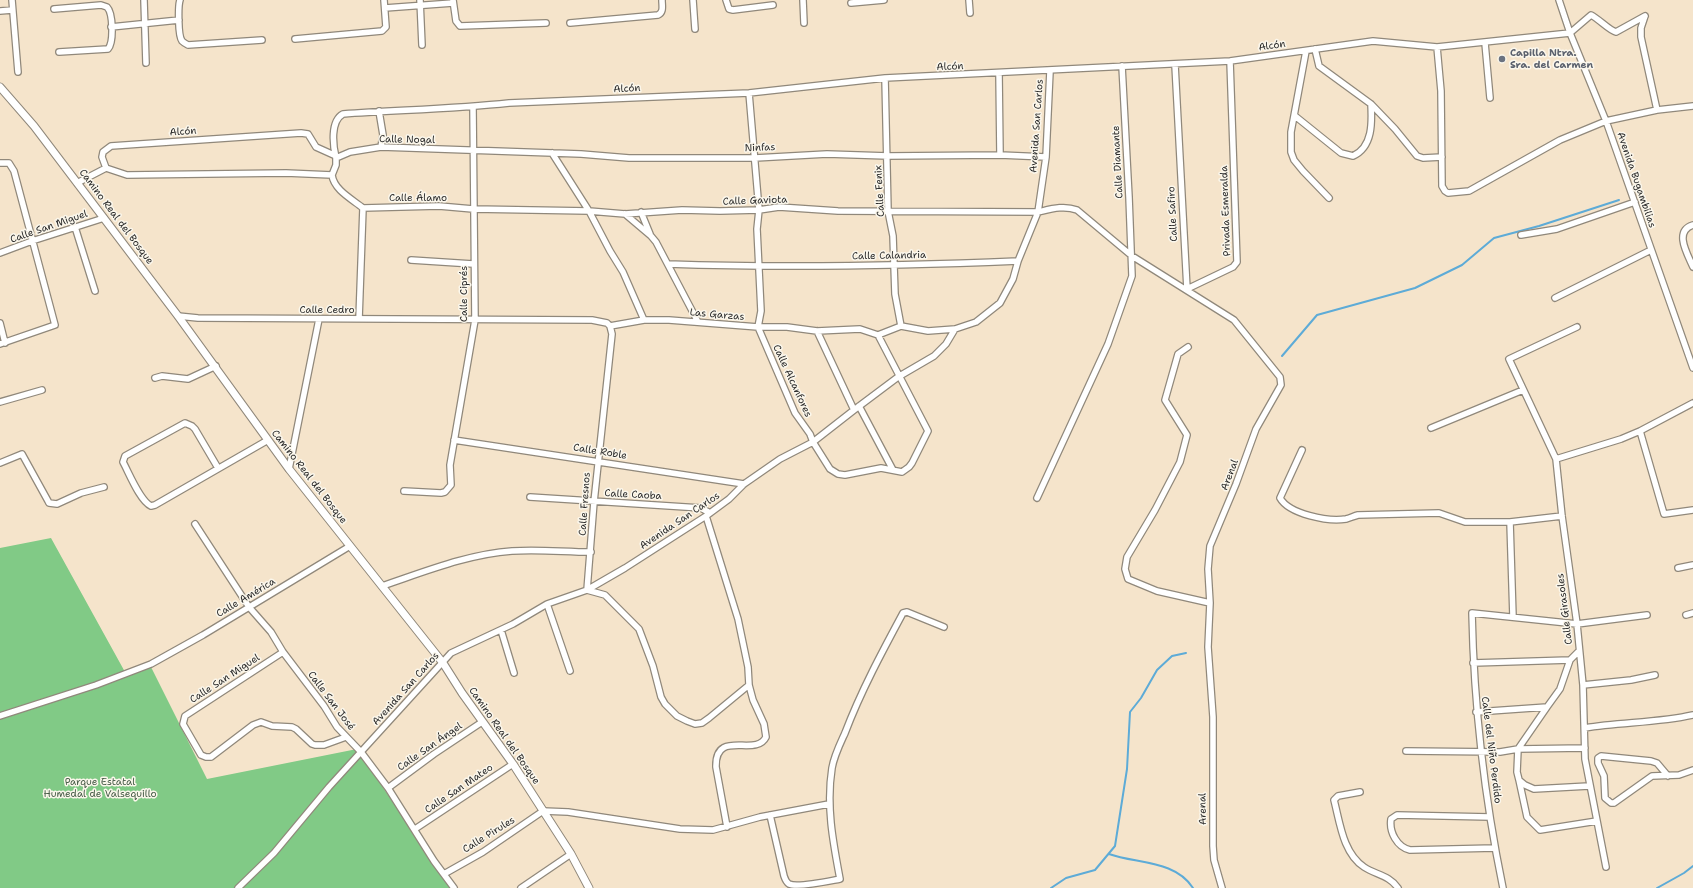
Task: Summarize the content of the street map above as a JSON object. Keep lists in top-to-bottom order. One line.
{"streets":{"street":["Alcón","Avenida San Carlos","Calle Nogal","Ninfas","Calle Diamante","Avenida Bugambilias","Calle Fenix","Calle Álamo","Calle Gaviota","Privada Esmeralda","Calle Safiro","Camino Real del Bosque","Calle San Miguel","Calle Calandria","Calle Ciprés","Calle Cedro","Las Garzas","Calle Alcanfores","Calle Roble","Arenal","Calle Caoba","Calle Fresnos","Calle América","Calle Girasoles","Calle San José","Calle San Ángel","Calle del Niño Perdido","Calle San Mateo","Calle Pirules"]},"crossings":[["Alcón","Avenida San Carlos"],["Alcón","Calle Nogal"],["Alcón","Calle Diamante"],["Alcón","Avenida Bugambilias"],["Alcón","Calle Fenix"],["Alcón","Privada Esmeralda"],["Alcón","Calle Safiro"],["Alcón","Calle Ciprés"],["Avenida San Carlos","Ninfas"],["Avenida San Carlos","Calle Gaviota"],["Avenida San Carlos","Camino Real del Bosque"],["Avenida San Carlos","Calle Calandria"],["Avenida San Carlos","Calle Alcanfores"],["Avenida San Carlos","Calle Roble"],["Avenida San Carlos","Arenal"],["Avenida San Carlos","Calle Caoba"],["Avenida San Carlos","Calle Fresnos"],["Avenida San Carlos","Calle San José"],["Calle Nogal","Ninfas"],["Calle Nogal","Calle Ciprés"],["Ninfas","Calle Fenix"],["Ninfas","Calle Ciprés"],["Calle Diamante","Arenal"],["Calle Fenix","Calle Gaviota"],["Calle Fenix","Calle Calandria"],["Calle Álamo","Calle Gaviota"],["Calle Álamo","Calle Ciprés"],["Calle Gaviota","Calle Ciprés"],["Calle Gaviota","Arenal"],["Privada Esmeralda","Calle Safiro"],["Privada Esmeralda","Arenal"],["Calle Safiro","Arenal"],["Camino Real del Bosque","Calle San Miguel"],["Camino Real del Bosque","Calle Cedro"],["Camino Real del Bosque","Calle América"],["Camino Real del Bosque","Calle San Ángel"],["Camino Real del Bosque","Calle San Mateo"],["Camino Real del Bosque","Calle Pirules"],["Calle San Miguel","Calle San José"],["Calle Ciprés","Calle Cedro"],["Calle Ciprés","Las Garzas"],["Calle Ciprés","Calle Roble"],["Calle Cedro","Las Garzas"],["Las Garzas","Calle Alcanfores"],["Las Garzas","Calle Fresnos"],["Calle Roble","Calle Fresnos"],["Calle Caoba","Calle Fresnos"],["Calle América","Calle San José"],["Calle San José","Calle San Ángel"],["Calle San José","Calle San Mateo"],["Calle San José","Calle Pirules"]],"parks":["Parque Estatal Humedal de Valsequillo"],"places":["Capilla Ntra. Sra. del Carmen"]}
